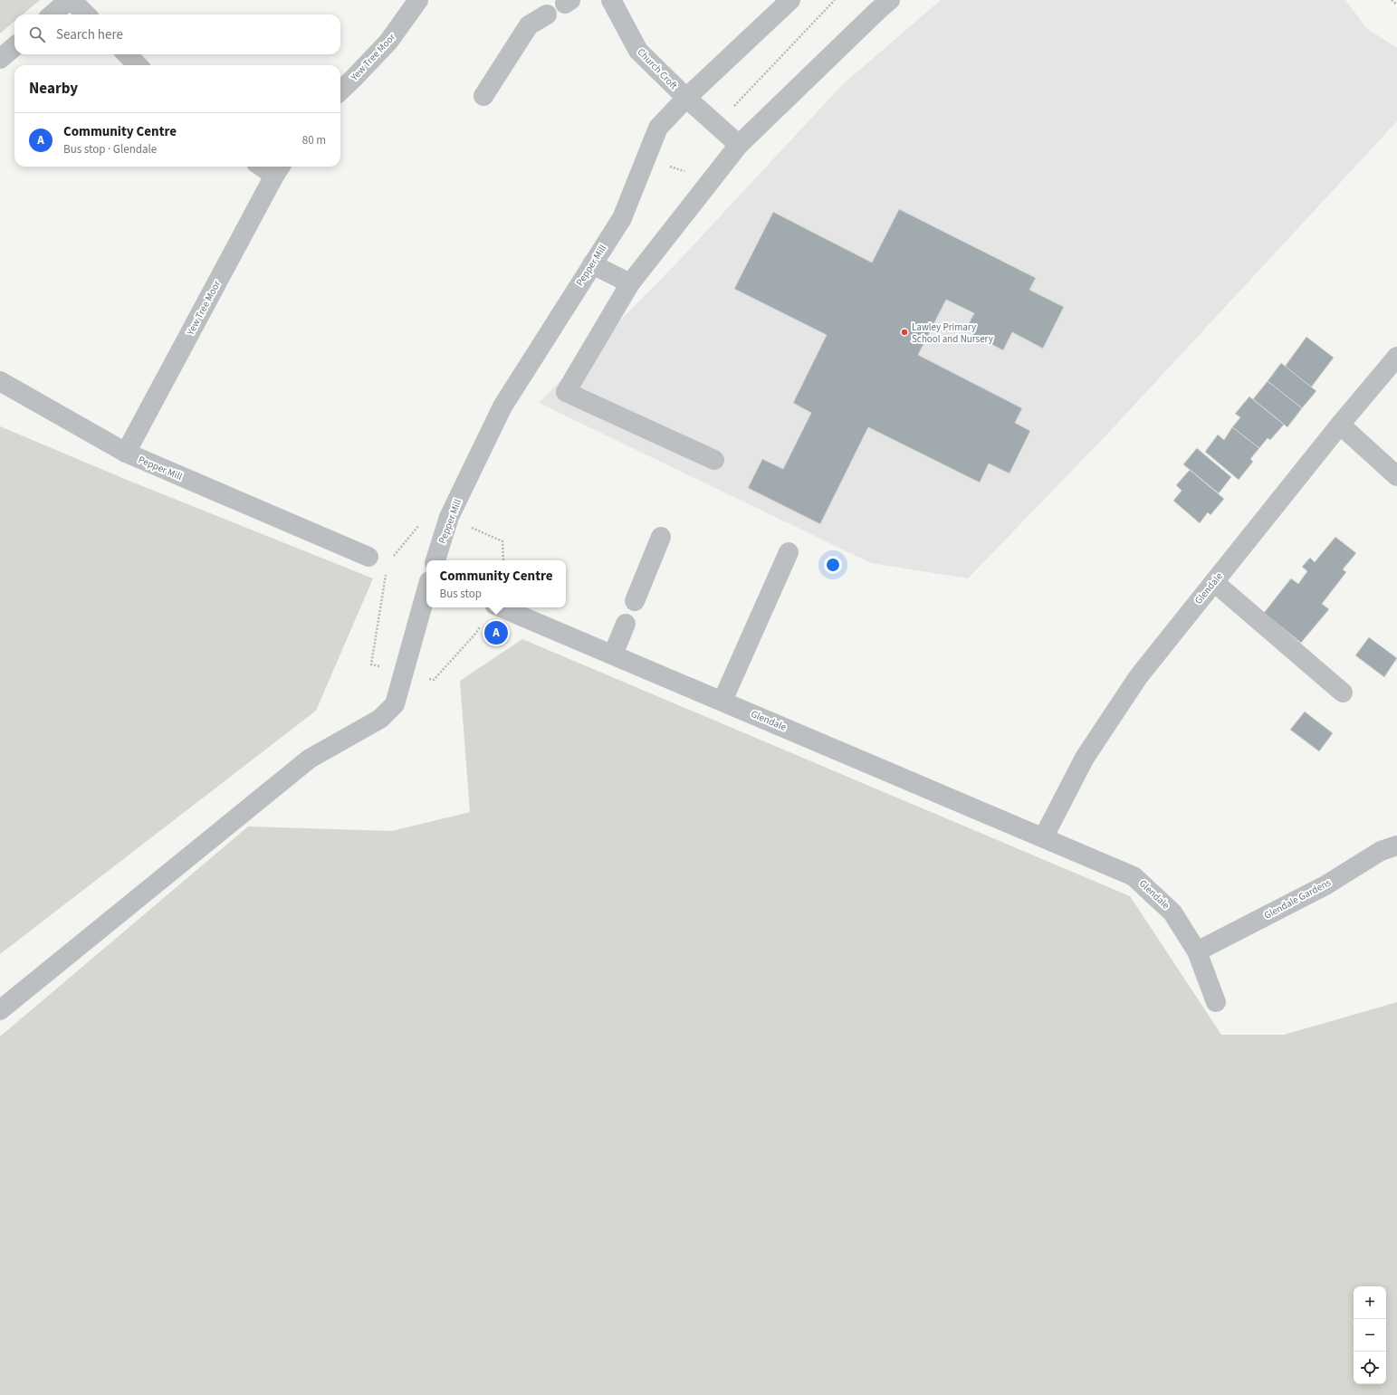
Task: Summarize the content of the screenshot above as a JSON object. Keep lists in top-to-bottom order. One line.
{"streets":{"street":["Yew Tree Moor","Church Croft","Pepper Mill","Glendale","Glendale Gardens"]},"crossings":[["Yew Tree Moor","Pepper Mill"],["Church Croft","Pepper Mill"],["Glendale","Glendale Gardens"]],"places":["Lawley Primary School and Nursery"],"page":{"search":"Search here","heading":"Nearby","list":[{"mark":"A","name":"Community Centre","note":"Bus stop · Glendale","value":"80 m"}],"popup":["Community Centre","Bus stop"],"pins":"A","map_buttons":["+","−"]}}
